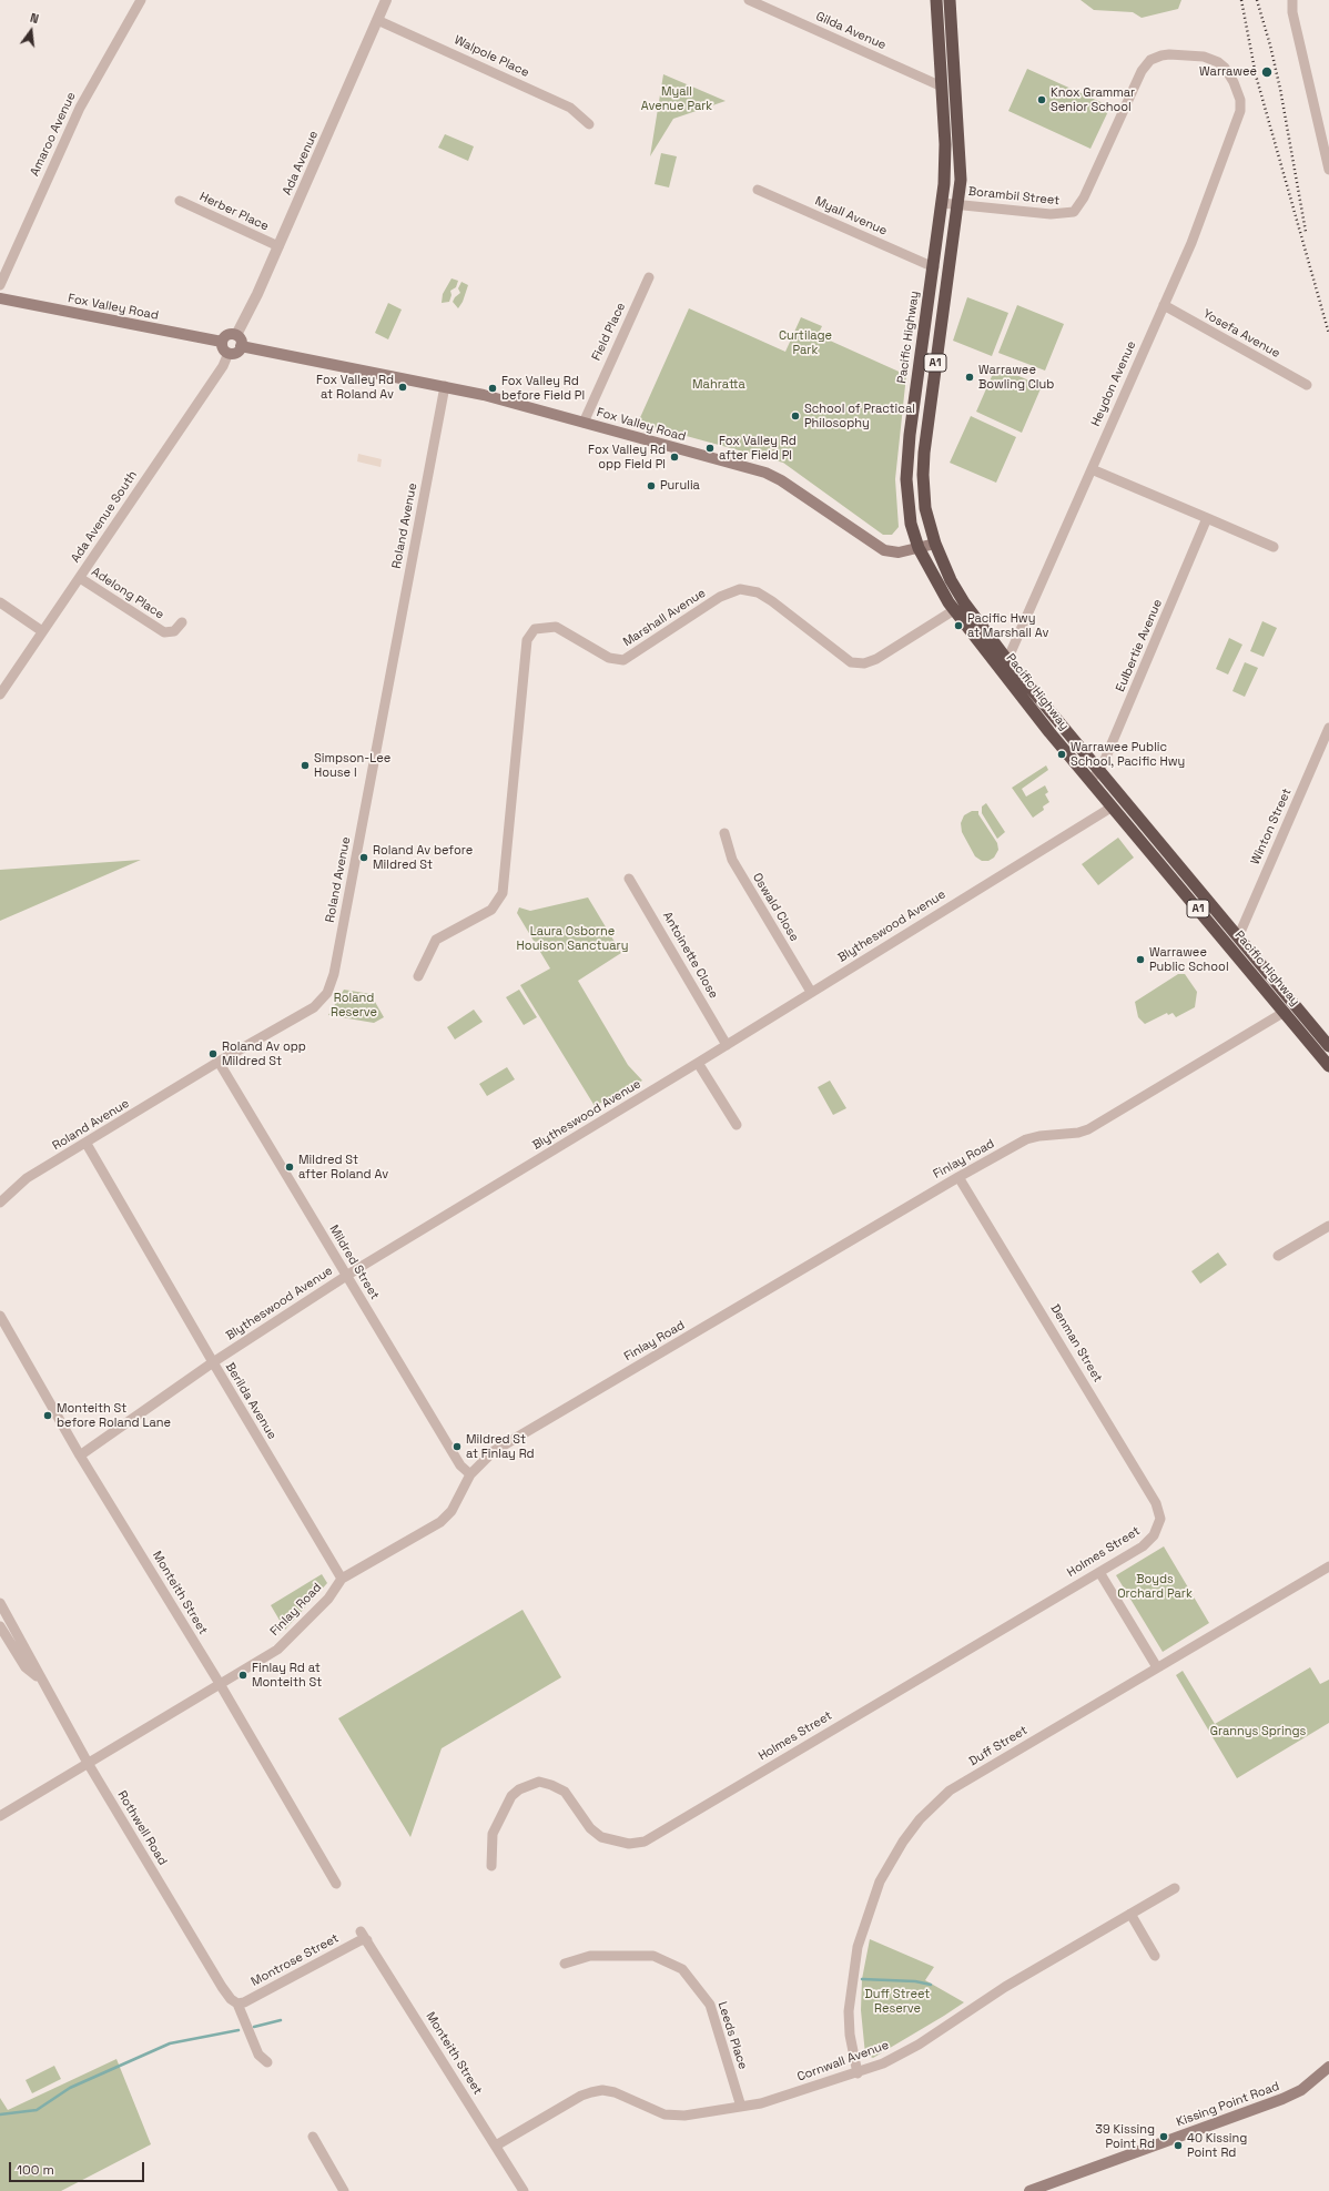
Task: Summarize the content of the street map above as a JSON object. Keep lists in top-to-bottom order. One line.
{"streets":{"highway":["Pacific Highway","A1"],"main road":["Fox Valley Road","Kissing Point Road"],"street":["Gilda Avenue","Walpole Place","Amaroo Avenue","Ada Avenue","Borambil Street","Herber Place","Myall Avenue","Field Place","Yosefa Avenue","Heydon Avenue","Ada Avenue South","Roland Avenue","Adelong Place","Marshall Avenue","Eulbertie Avenue","Winton Street","Oswald Close","Blytheswood Avenue","Antoinette Close","Finlay Road","Mildred Street","Denman Street","Berilda Avenue","Holmes Street","Monteith Street","Duff Street","Rothwell Road","Montrose Street","Leeds Place","Cornwall Avenue"]},"crossings":[["Gilda Avenue","Pacific Highway"],["Walpole Place","Ada Avenue"],["Ada Avenue","Herber Place"],["Ada Avenue","Fox Valley Road"],["Ada Avenue","Ada Avenue South"],["Borambil Street","Pacific Highway"],["Borambil Street","Heydon Avenue"],["Myall Avenue","Pacific Highway"],["Fox Valley Road","Field Place"],["Fox Valley Road","Pacific Highway"],["Fox Valley Road","Ada Avenue South"],["Fox Valley Road","Roland Avenue"],["Yosefa Avenue","Heydon Avenue"],["Pacific Highway","Heydon Avenue"],["Pacific Highway","Marshall Avenue"],["Pacific Highway","Eulbertie Avenue"],["Pacific Highway","Winton Street"],["Pacific Highway","Blytheswood Avenue"],["Pacific Highway","Finlay Road"],["Ada Avenue South","Adelong Place"],["Roland Avenue","Mildred Street"],["Roland Avenue","Berilda Avenue"],["Oswald Close","Blytheswood Avenue"],["Blytheswood Avenue","Antoinette Close"],["Blytheswood Avenue","Mildred Street"],["Blytheswood Avenue","Berilda Avenue"],["Blytheswood Avenue","Monteith Street"],["Finlay Road","Mildred Street"],["Finlay Road","Denman Street"],["Finlay Road","Berilda Avenue"],["Finlay Road","Monteith Street"],["Finlay Road","Rothwell Road"],["Denman Street","Holmes Street"],["Monteith Street","Montrose Street"],["Monteith Street","Cornwall Avenue"],["Duff Street","Cornwall Avenue"],["Rothwell Road","Montrose Street"],["Leeds Place","Cornwall Avenue"]],"parks":["Myall Avenue Park","Curtilage Park","Mahratta","Laura Osborne Houison Sanctuary","Roland Reserve","Boyds Orchard Park","Grannys Springs","Duff Street Reserve"],"places":["Warrawee","Knox Grammar Senior School","Warrawee Bowling Club","Fox Valley Rd at Roland Av","Fox Valley Rd before Field Pl","School of Practical Philosophy","Fox Valley Rd after Field Pl","Fox Valley Rd opp Field Pl","Purulia","Pacific Hwy at Marshall Av","Warrawee Public School, Pacific Hwy","Simpson-Lee House I","Roland Av before Mildred St","Warrawee Public School","Roland Av opp Mildred St","Mildred St after Roland Av","Monteith St before Roland Lane","Mildred St at Finlay Rd","Finlay Rd at Monteith St","39 Kissing Point Rd","40 Kissing Point Rd"],"scale_bar":"100 m","north":"top"}
